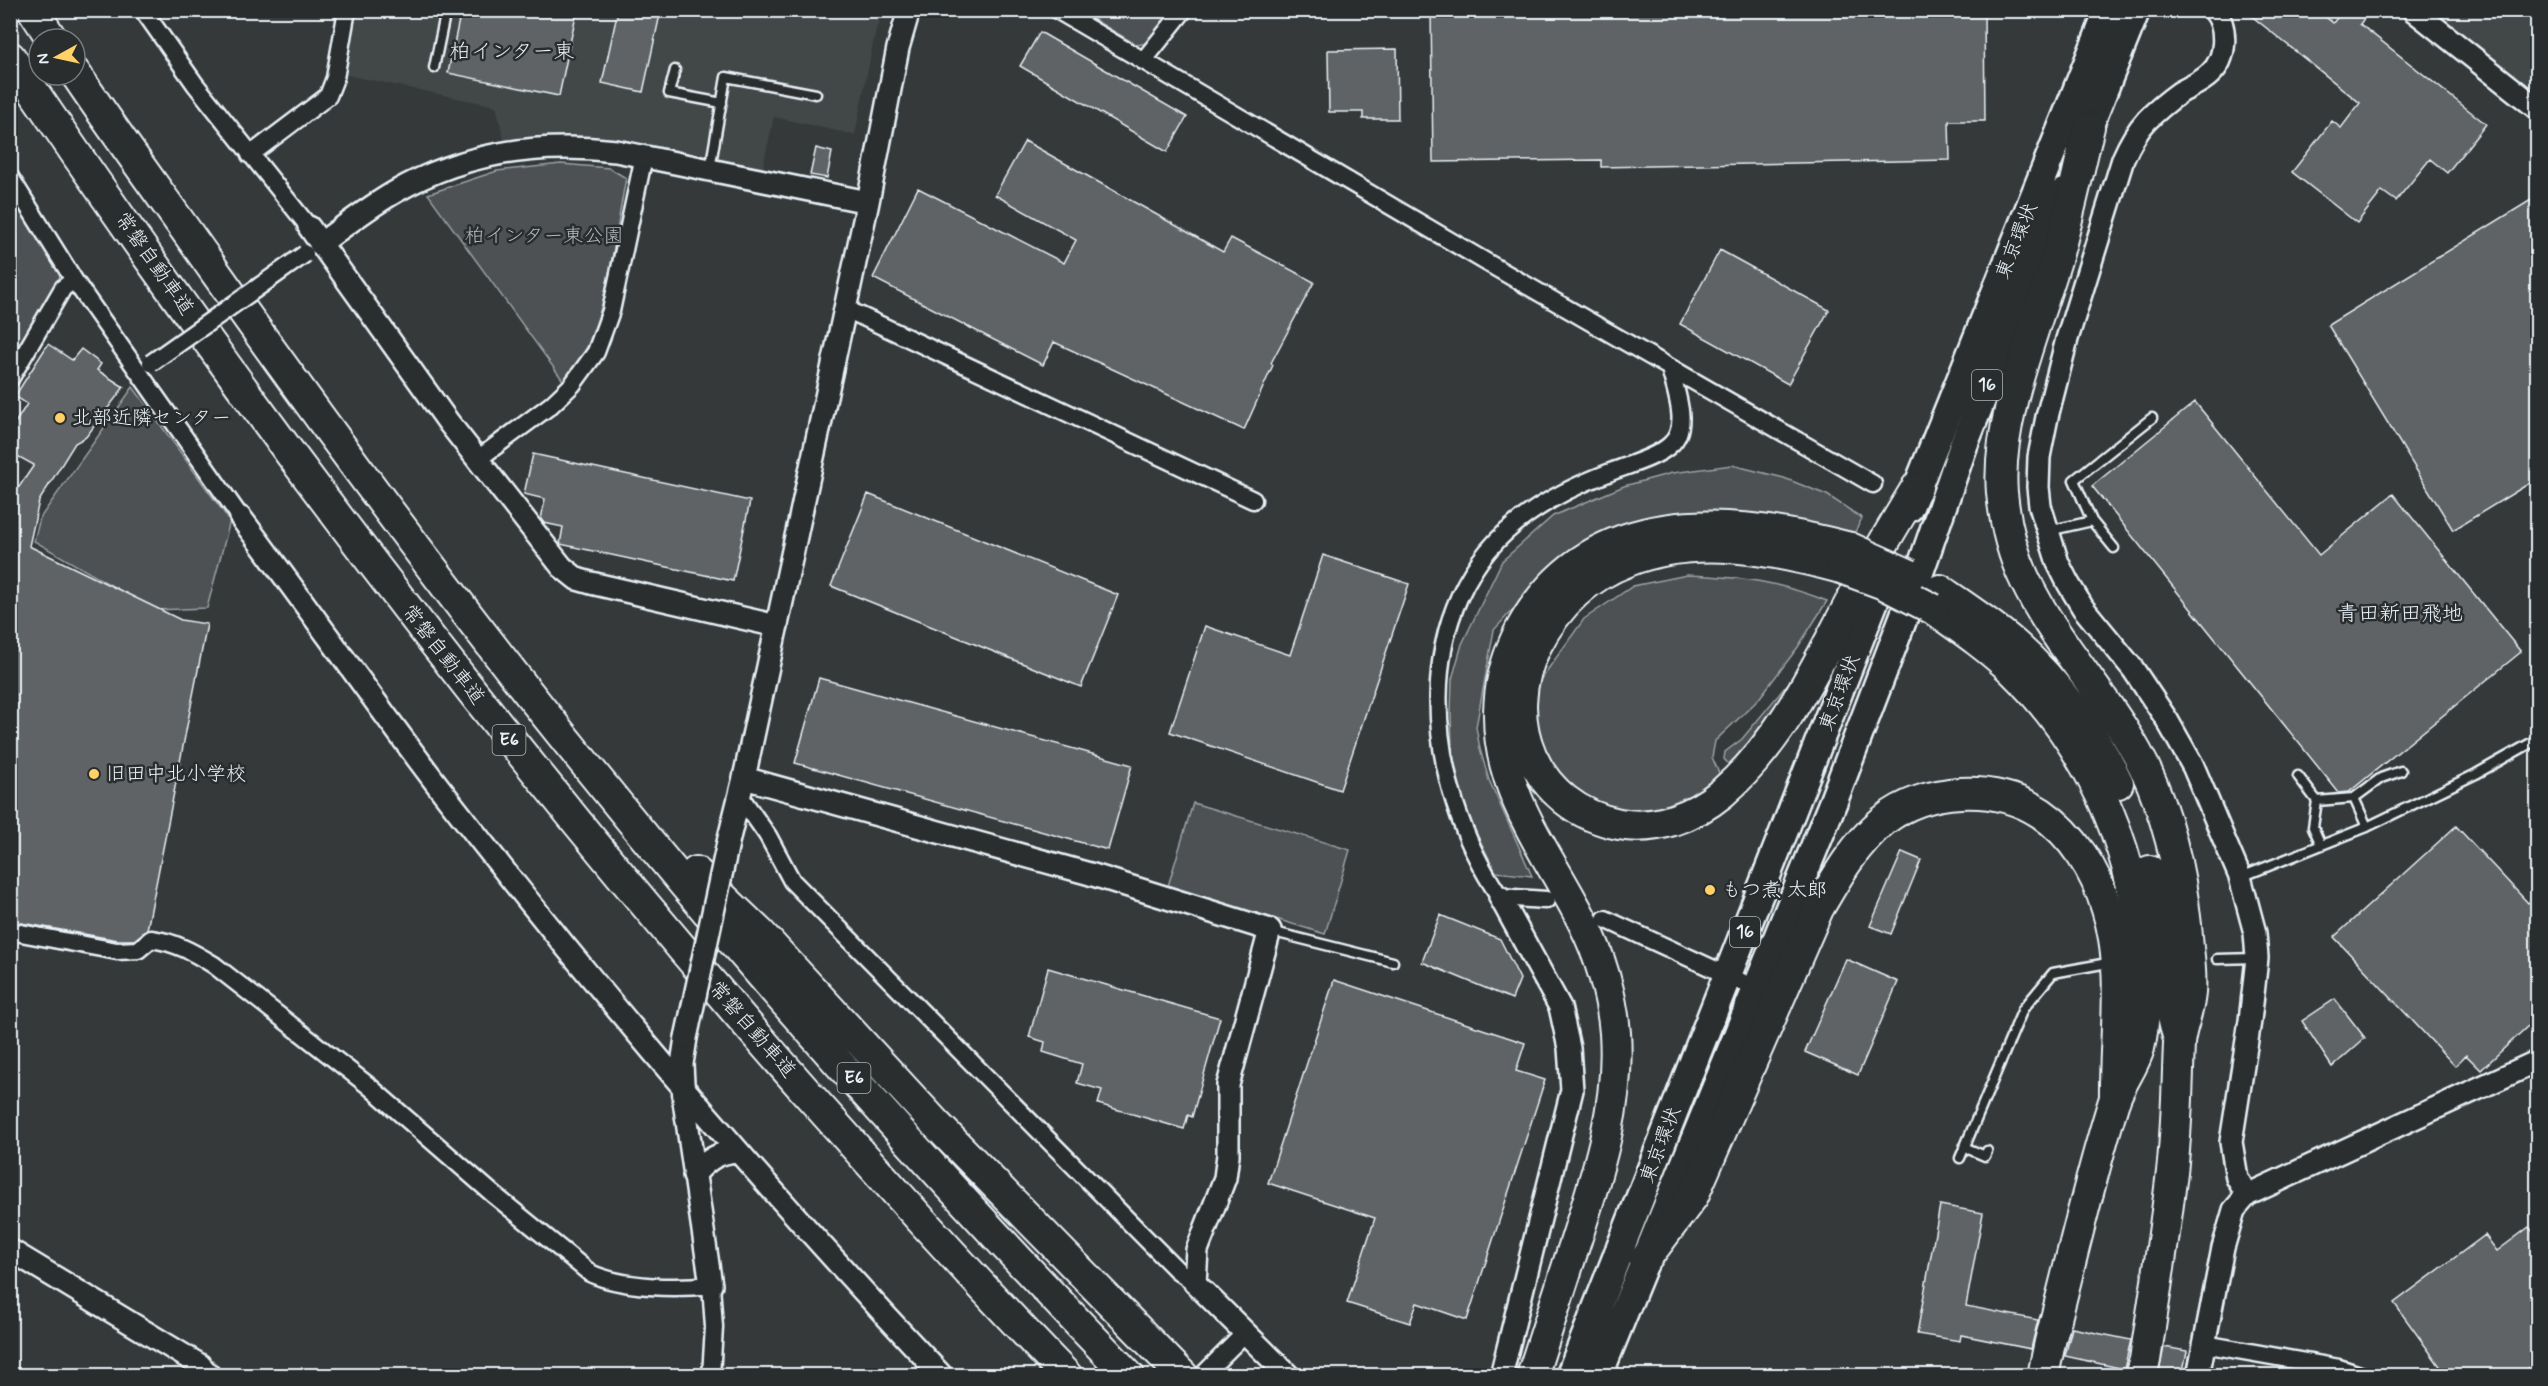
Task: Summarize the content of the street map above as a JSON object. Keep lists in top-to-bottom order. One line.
{"streets":{"highway":["東京環状","常磐自動車道","16","E6"]},"districts":["柏インター東","青田新田飛地"],"parks":["柏インター東公園"],"places":["北部近隣センター","旧田中北小学校","もつ煮 太郎"],"north":"left"}
